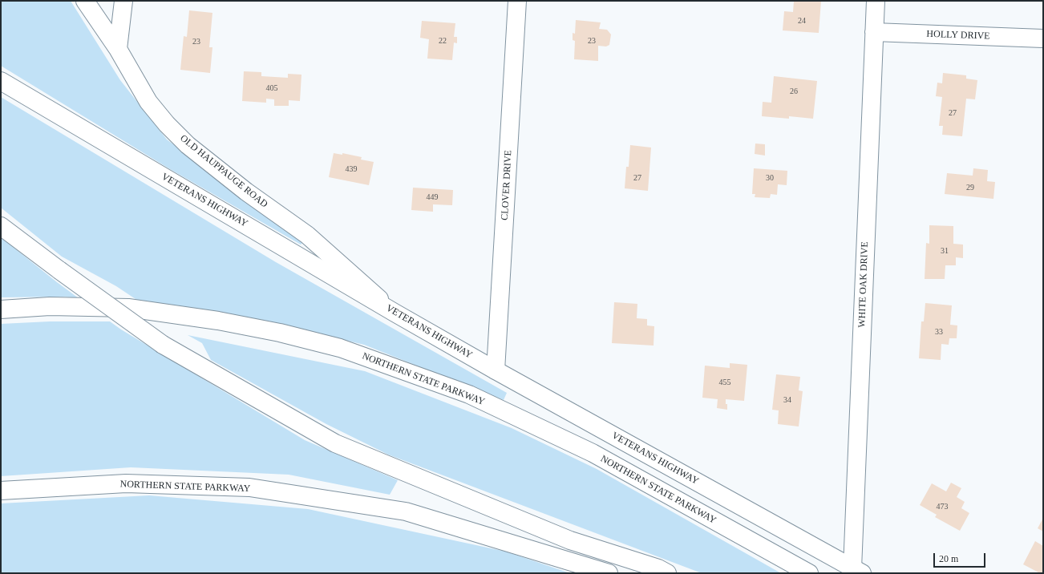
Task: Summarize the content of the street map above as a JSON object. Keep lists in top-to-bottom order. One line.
{"streets":{"main road":["HOLLY DRIVE","OLD HAUPPAUGE ROAD","CLOVER DRIVE","VETERANS HIGHWAY","WHITE OAK DRIVE","NORTHERN STATE PARKWAY"]},"crossings":[["HOLLY DRIVE","WHITE OAK DRIVE"],["OLD HAUPPAUGE ROAD","VETERANS HIGHWAY"],["CLOVER DRIVE","VETERANS HIGHWAY"],["VETERANS HIGHWAY","WHITE OAK DRIVE"]],"house_numbers":["24","22","23","23","405","26","27","439","27","30","29","449","31","33","455","34","473"],"scale_bar":"20 m"}
